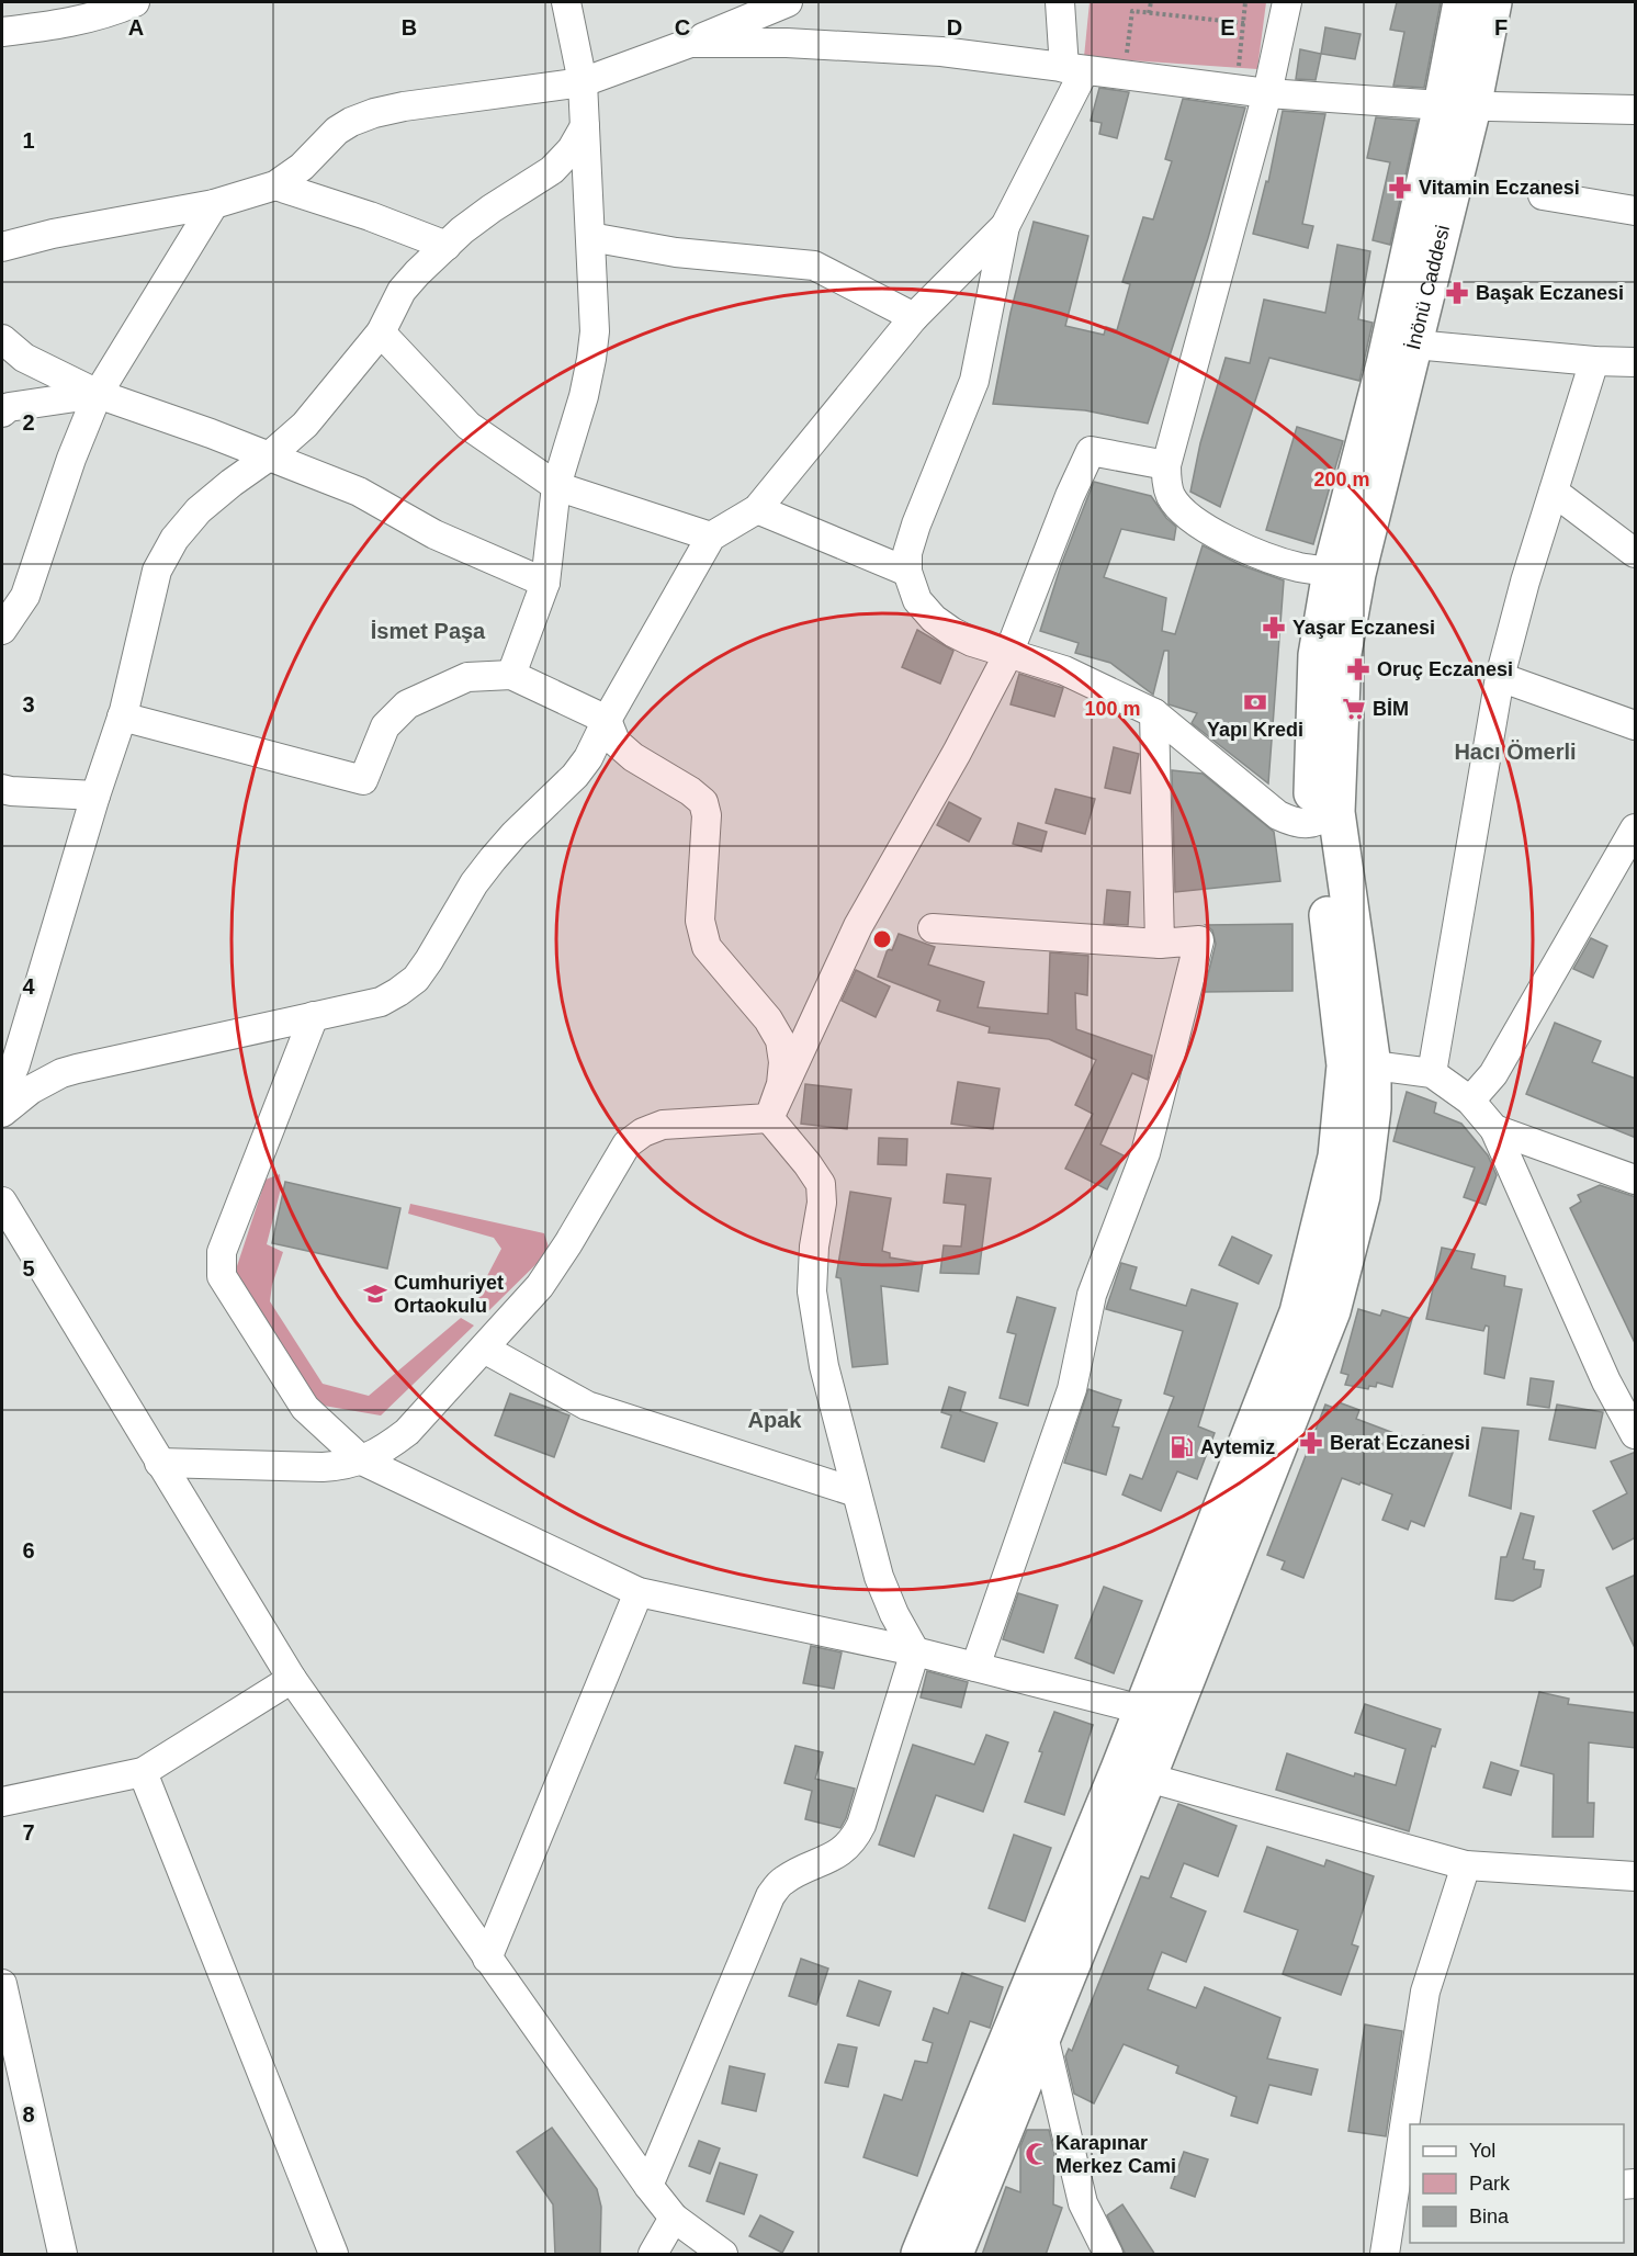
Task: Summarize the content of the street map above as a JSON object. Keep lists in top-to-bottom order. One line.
{"streets":{"main road":["İnönü Caddesi"]},"districts":["İsmet Paşa","Hacı Ömerli","Apak"],"places":{"pharmacy":["Vitamin Eczanesi","Başak Eczanesi","Yaşar Eczanesi","Oruç Eczanesi","Berat Eczanesi"],"bank":["Yapı Kredi"],"supermarket":["BİM"],"school or university":["Cumhuriyet Ortaokulu"],"fuel station":["Aytemiz"],"mosque":["Karapınar Merkez Cami"]},"legend":["Yol","Park","Bina"],"grid":{"columns":["A","B","C","D","E","F"],"rows":["1","2","3","4","5","6","7","8"]},"rings":["200 m","100 m"]}
